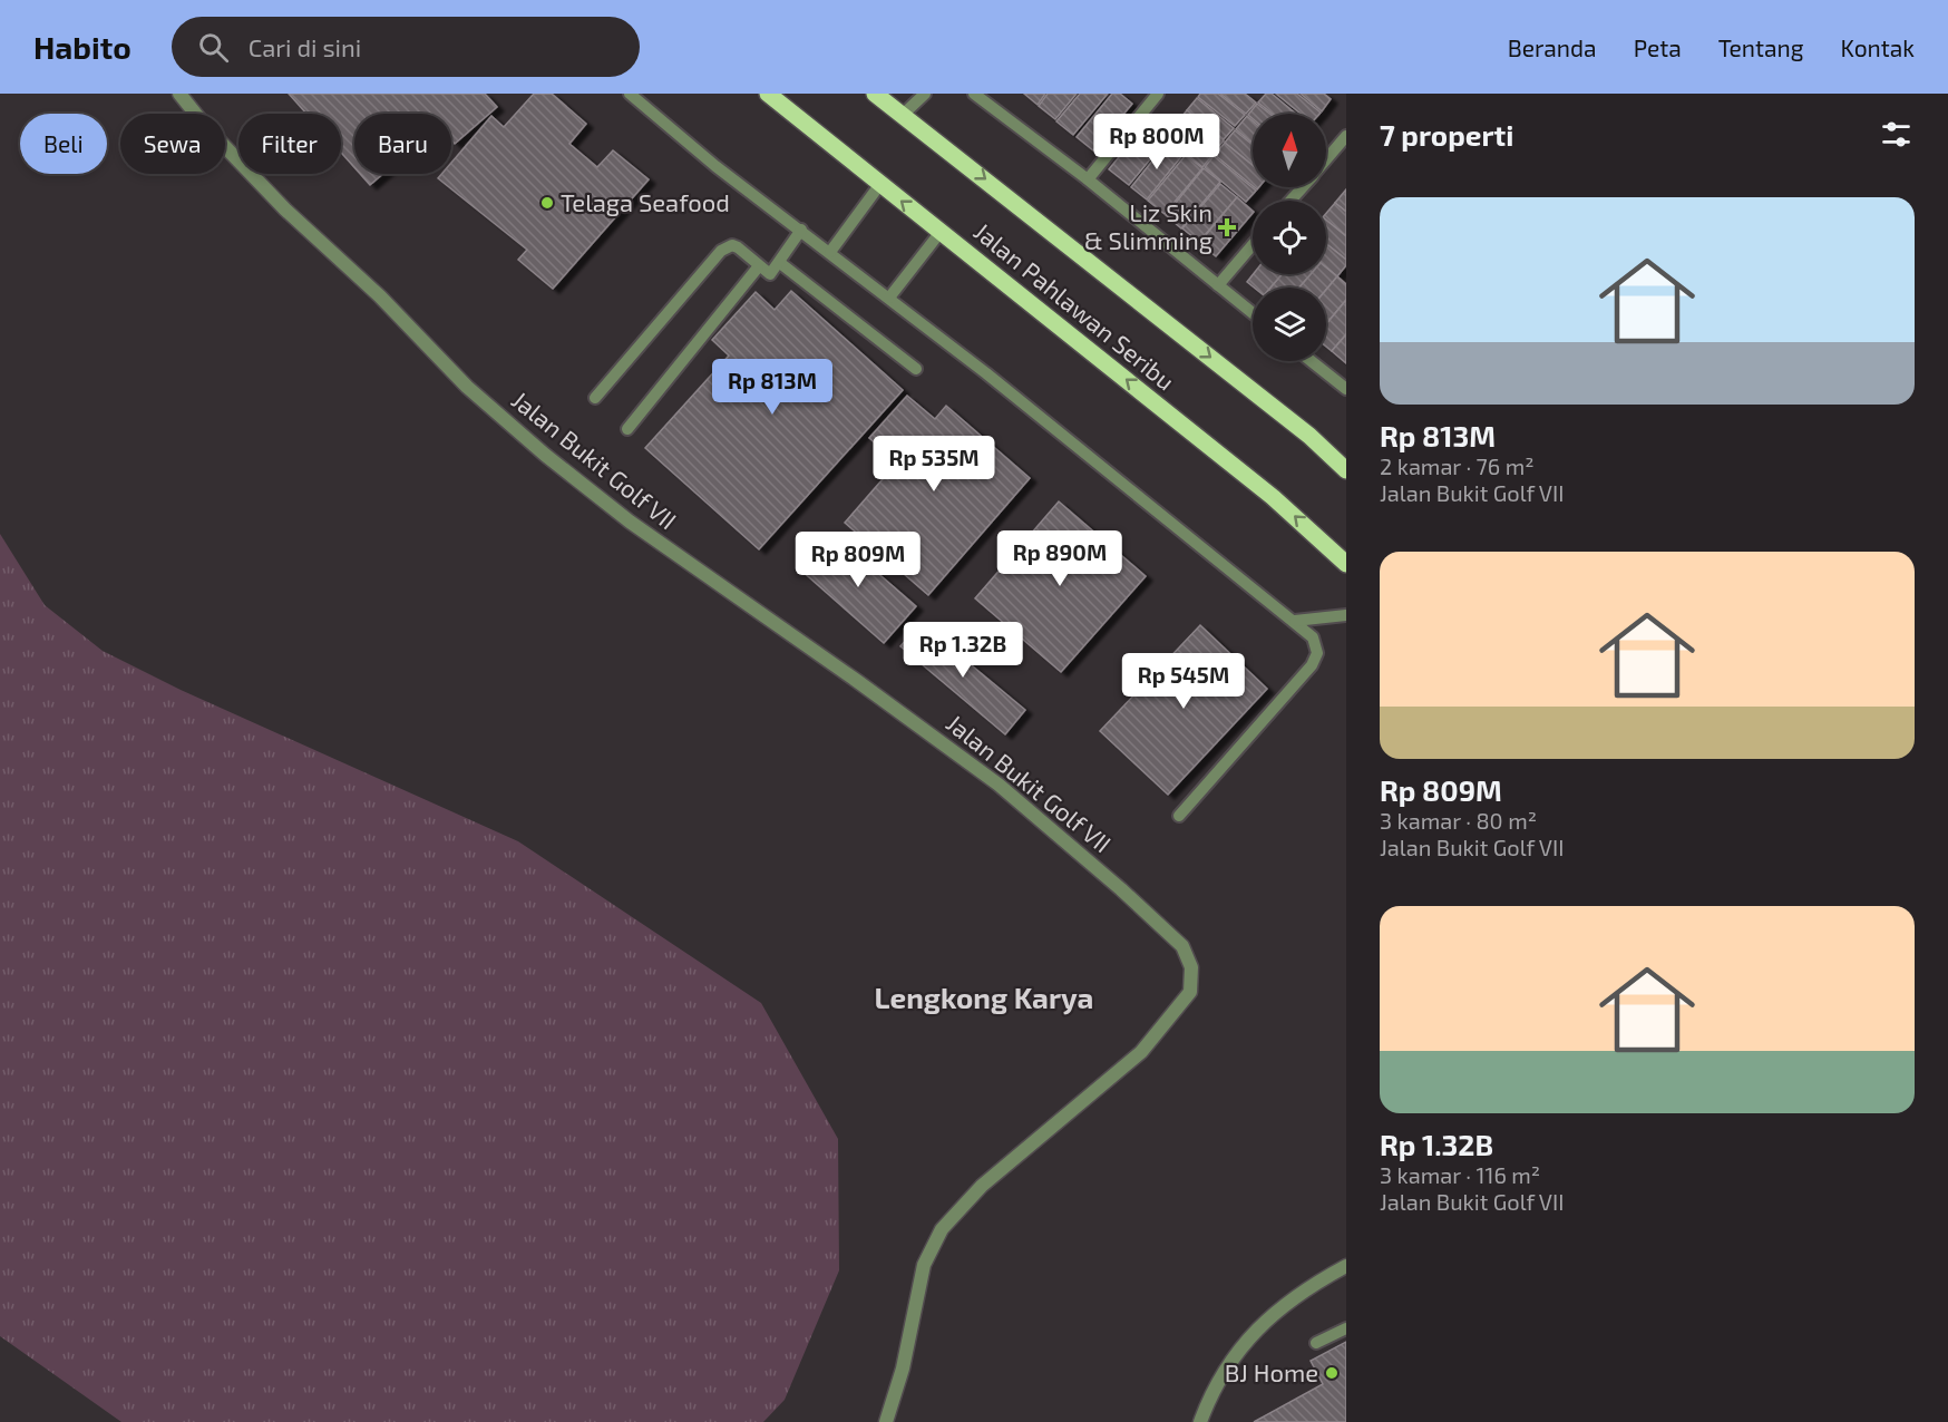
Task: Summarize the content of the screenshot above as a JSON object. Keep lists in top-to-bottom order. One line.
{"streets":{"main road":["Jalan Pahlawan Seribu"],"street":["Jalan Bukit Golf VII"]},"districts":["Lengkong Karya"],"places":{"other":["Telaga Seafood","BJ Home"],"health":["Liz Skin & Slimming"]},"north":"top","page":{"header":"Habito","search":"Cari di sini","nav":["Beranda","Peta","Tentang","Kontak"],"heading":"7 properti","price":["Rp 800M","Rp 813M","Rp 535M","Rp 890M","Rp 809M","Rp 1.32B","Rp 545M"],"chip":["Beli","Sewa","Filter","Baru"],"list":[{"name":"Rp 813M","note":"2 kamar · 76 m² · Jalan Bukit Golf VII"},{"name":"Rp 809M","note":"3 kamar · 80 m² · Jalan Bukit Golf VII"},{"name":"Rp 1.32B","note":"3 kamar · 116 m² · Jalan Bukit Golf VII"}]}}
